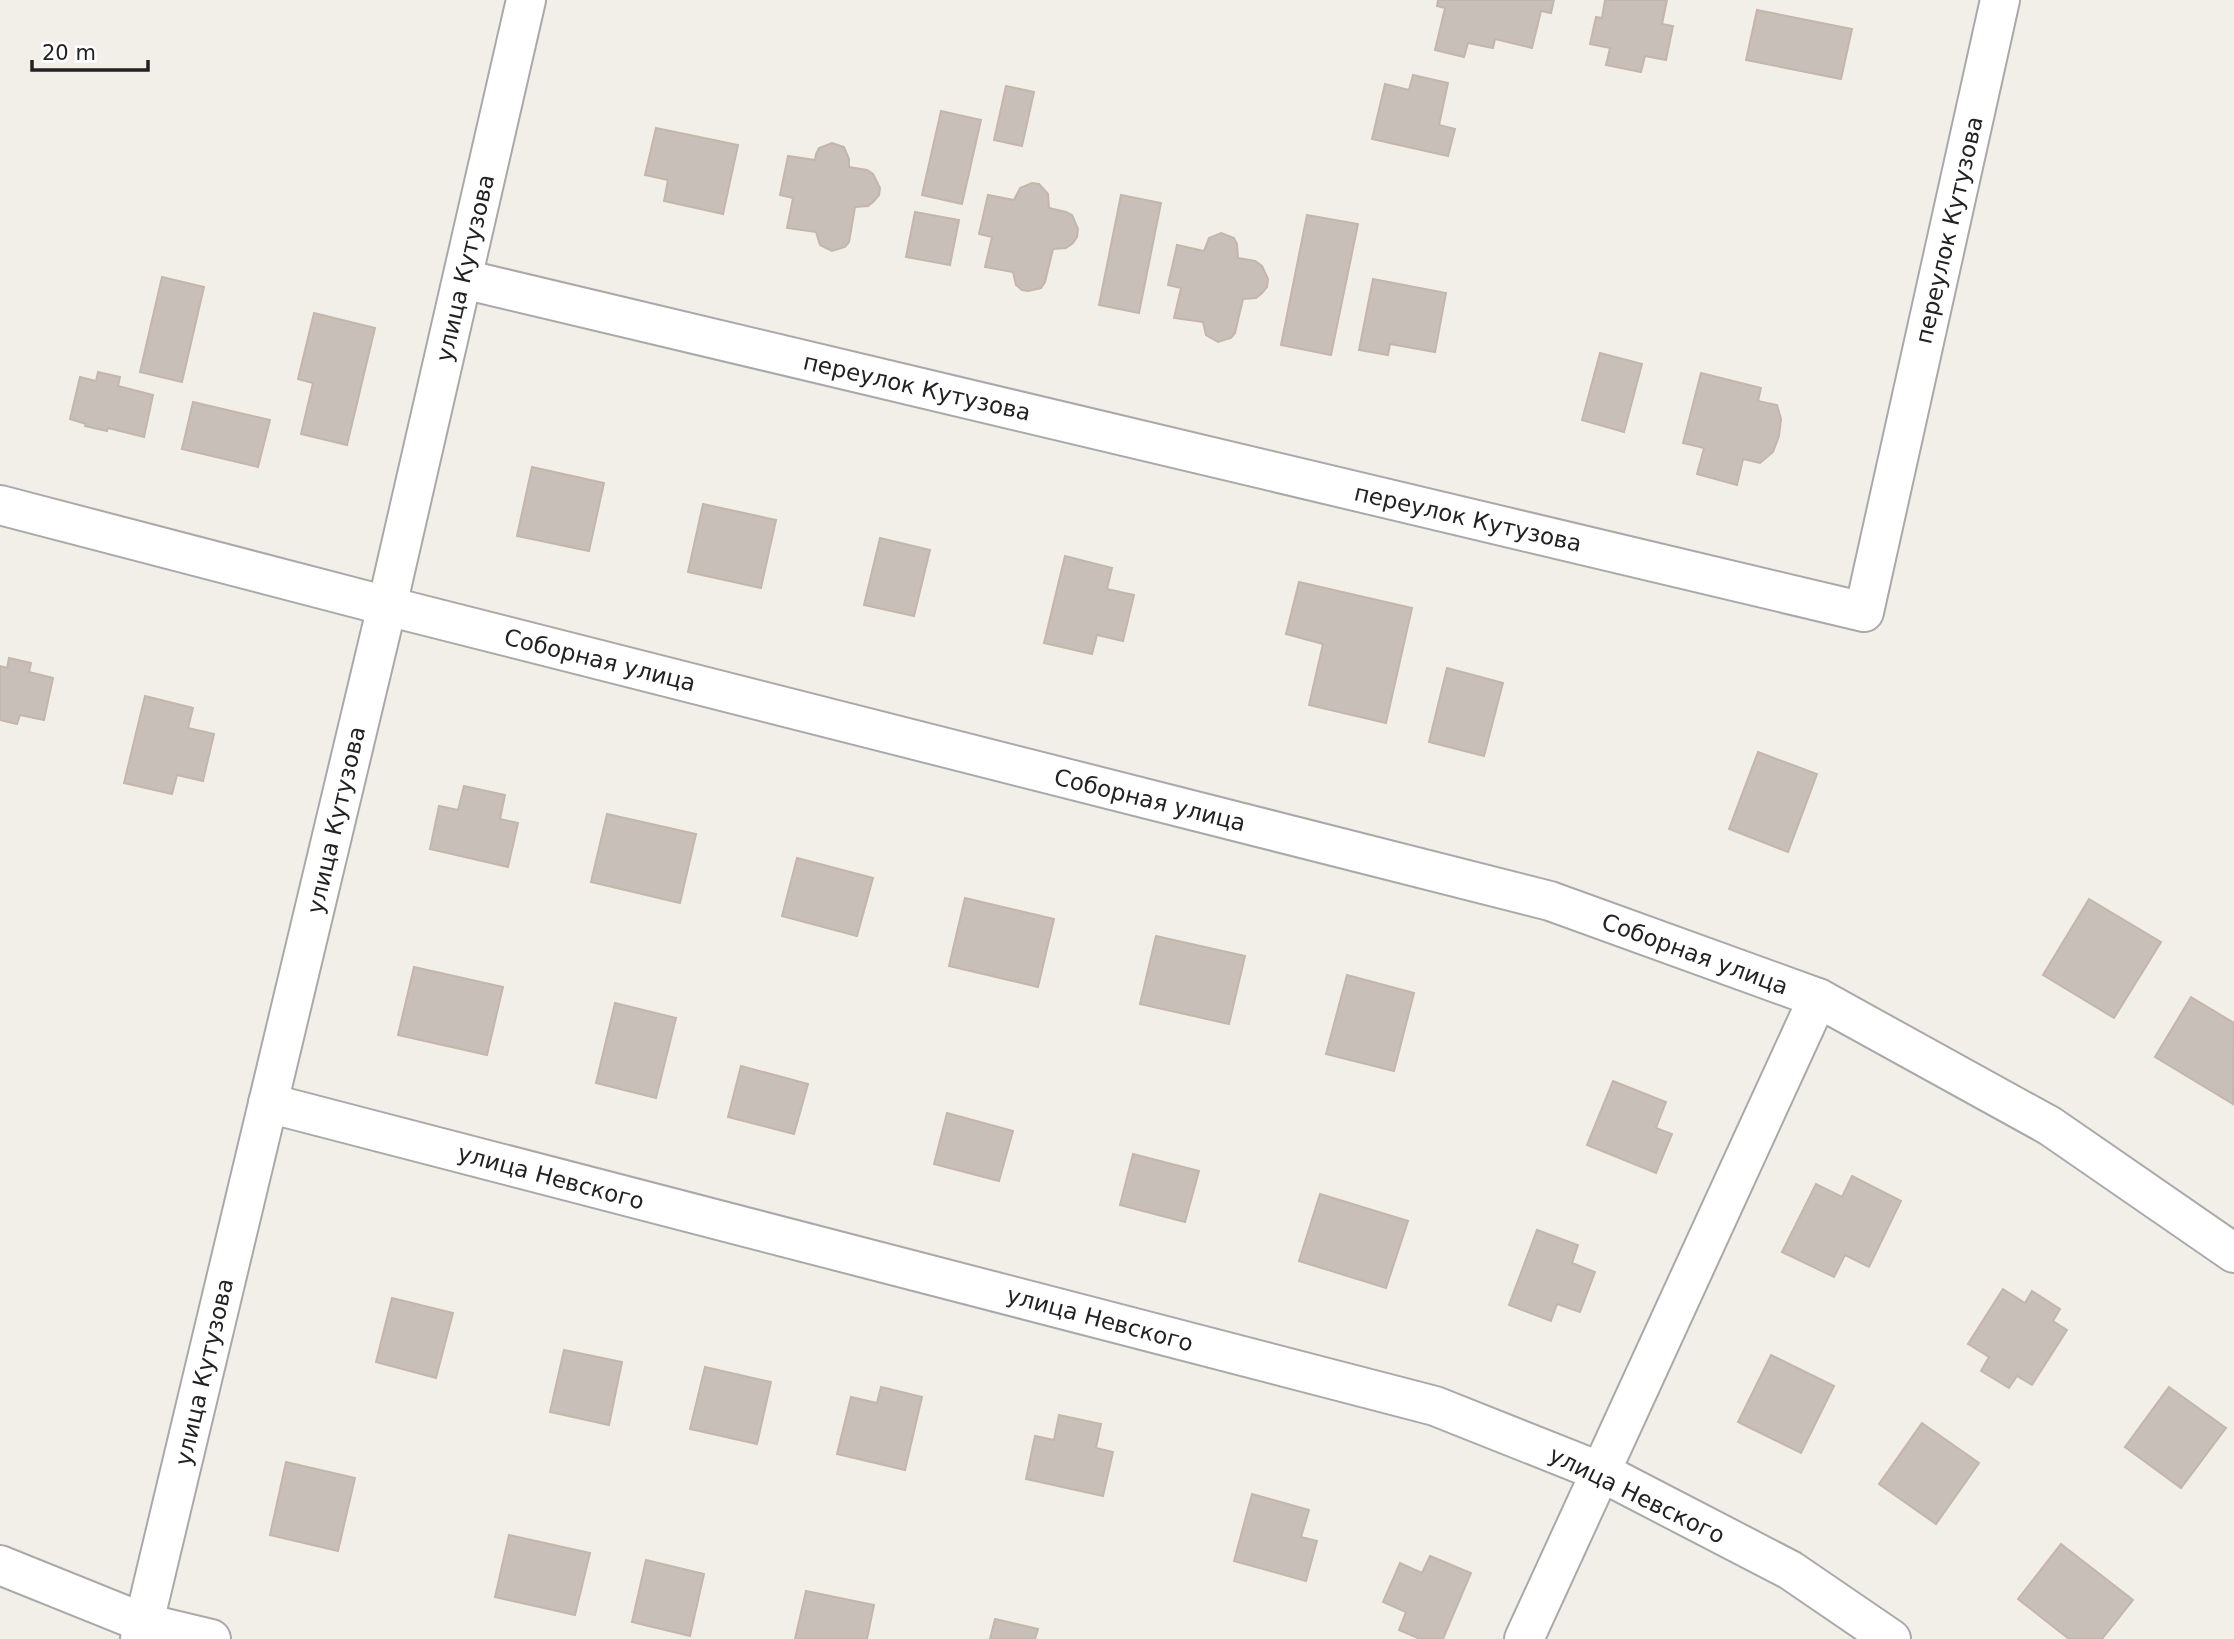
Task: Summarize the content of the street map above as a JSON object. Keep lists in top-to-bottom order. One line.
{"streets":{"street":["переулок Кутузова","улица Кутузова","Соборная улица","улица Невского"]},"crossings":[["переулок Кутузова","улица Кутузова"],["улица Кутузова","Соборная улица"],["улица Кутузова","улица Невского"]],"scale_bar":"20 m"}
